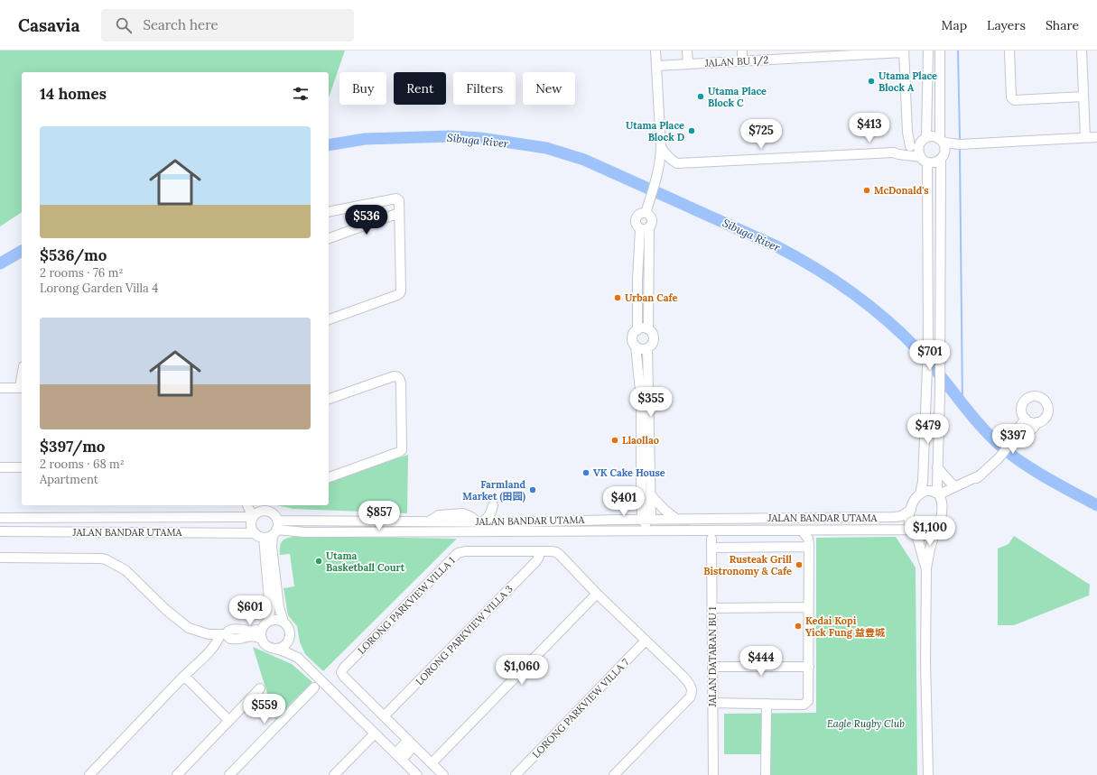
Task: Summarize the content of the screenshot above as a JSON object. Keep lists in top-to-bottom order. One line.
{"streets":{"street":["JALAN BU 1/2","JALAN BANDAR UTAMA","LORONG PARKVIEW VILLA 1","LORONG PARKVIEW VILLA 3","JALAN DATARAN BU 1","LORONG PARKVIEW VILLA 7"]},"crossings":[["LORONG PARKVIEW VILLA 1","LORONG PARKVIEW VILLA 3"],["LORONG PARKVIEW VILLA 1","LORONG PARKVIEW VILLA 7"]],"water":["Sibuga River"],"parks":["Eagle Rugby Club"],"places":["Utama Place Block A","Utama Place Block C","Utama Place Block D","McDonald's","Urban Cafe","Llaollao","VK Cake House","Farmland Market (田园)","Utama Basketball Court","Rusteak Grill Bistronomy & Cafe","Kedai Kopi Yick Fung 益豊城"],"page":{"header":"Casavia","search":"Search here","nav":["Map","Layers","Share"],"chip":["Buy","Rent","Filters","New"],"heading":"14 homes","price":["$413","$725","$536","$701","$355","$479","$397","$401","$857","$1,100","$601","$444","$1,060","$559"],"list":[{"name":"$536/mo","note":"2 rooms · 76 m² · Lorong Garden Villa 4"},{"name":"$397/mo","note":"2 rooms · 68 m² · Apartment"}]}}
